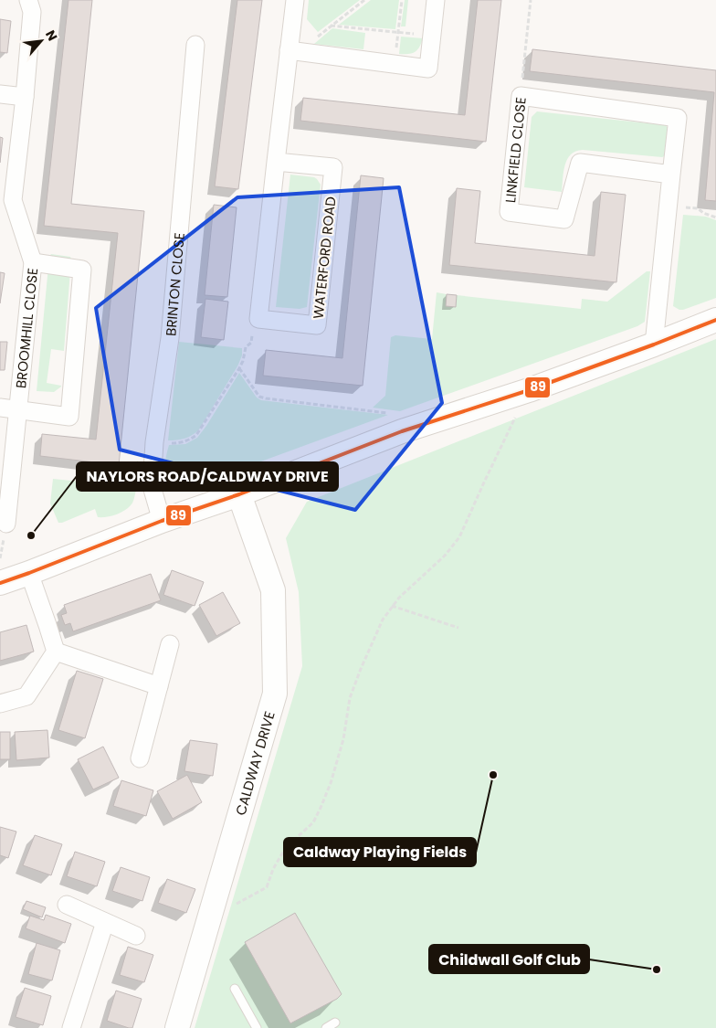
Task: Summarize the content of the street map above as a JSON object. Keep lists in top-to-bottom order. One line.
{"streets":{"street":["LINKFIELD CLOSE","WATERFORD ROAD","BRINTON CLOSE","BROOMHILL CLOSE","CALDWAY DRIVE"]},"places":["NAYLORS ROAD/CALDWAY DRIVE","Caldway Playing Fields","Childwall Golf Club"],"lines":["transit line 89"],"north":"top right"}
